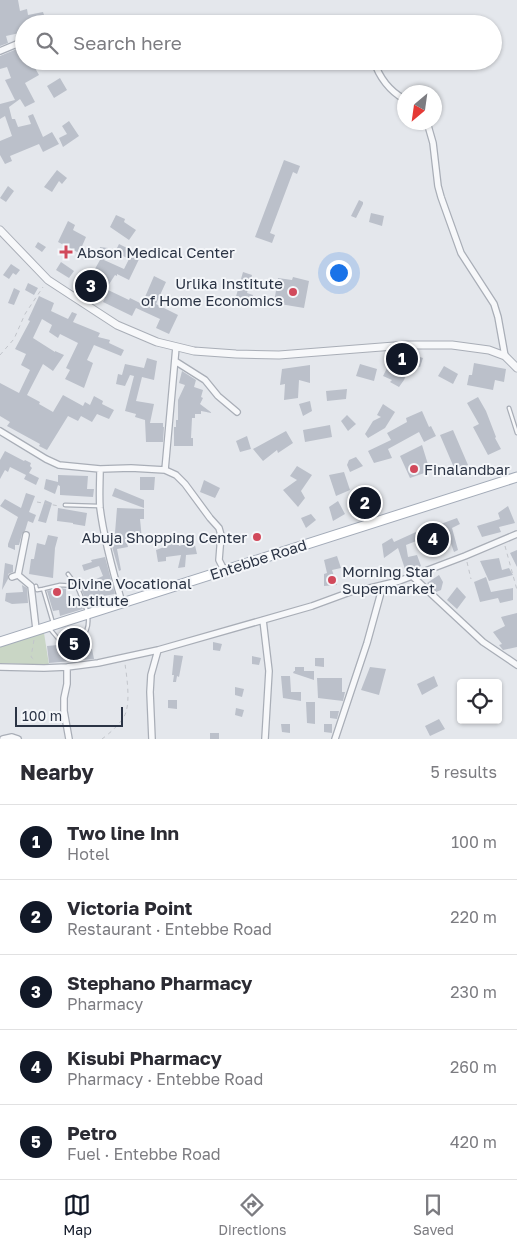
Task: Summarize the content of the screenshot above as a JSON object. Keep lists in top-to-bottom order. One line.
{"streets":{"main road":["Entebbe Road"]},"places":{"health":["Abson Medical Center"],"other":["Urlika Institute of Home Economics","Finalandbar","Abuja Shopping Center","Morning Star Supermarket","Divine Vocational Institute"]},"scale_bar":"100 m","north":"bottom left","page":{"search":"Search here","pins":["3","1","2","4","5"],"scale":"100 m","heading":["Nearby","5 results"],"list":[{"mark":"1","name":"Two line Inn","note":"Hotel","value":"100 m"},{"mark":"2","name":"Victoria Point","note":"Restaurant · Entebbe Road","value":"220 m"},{"mark":"3","name":"Stephano Pharmacy","note":"Pharmacy","value":"230 m"},{"mark":"4","name":"Kisubi Pharmacy","note":"Pharmacy · Entebbe Road","value":"260 m"},{"mark":"5","name":"Petro","note":"Fuel · Entebbe Road","value":"420 m"}],"nav":["Map","Directions","Saved"]}}
